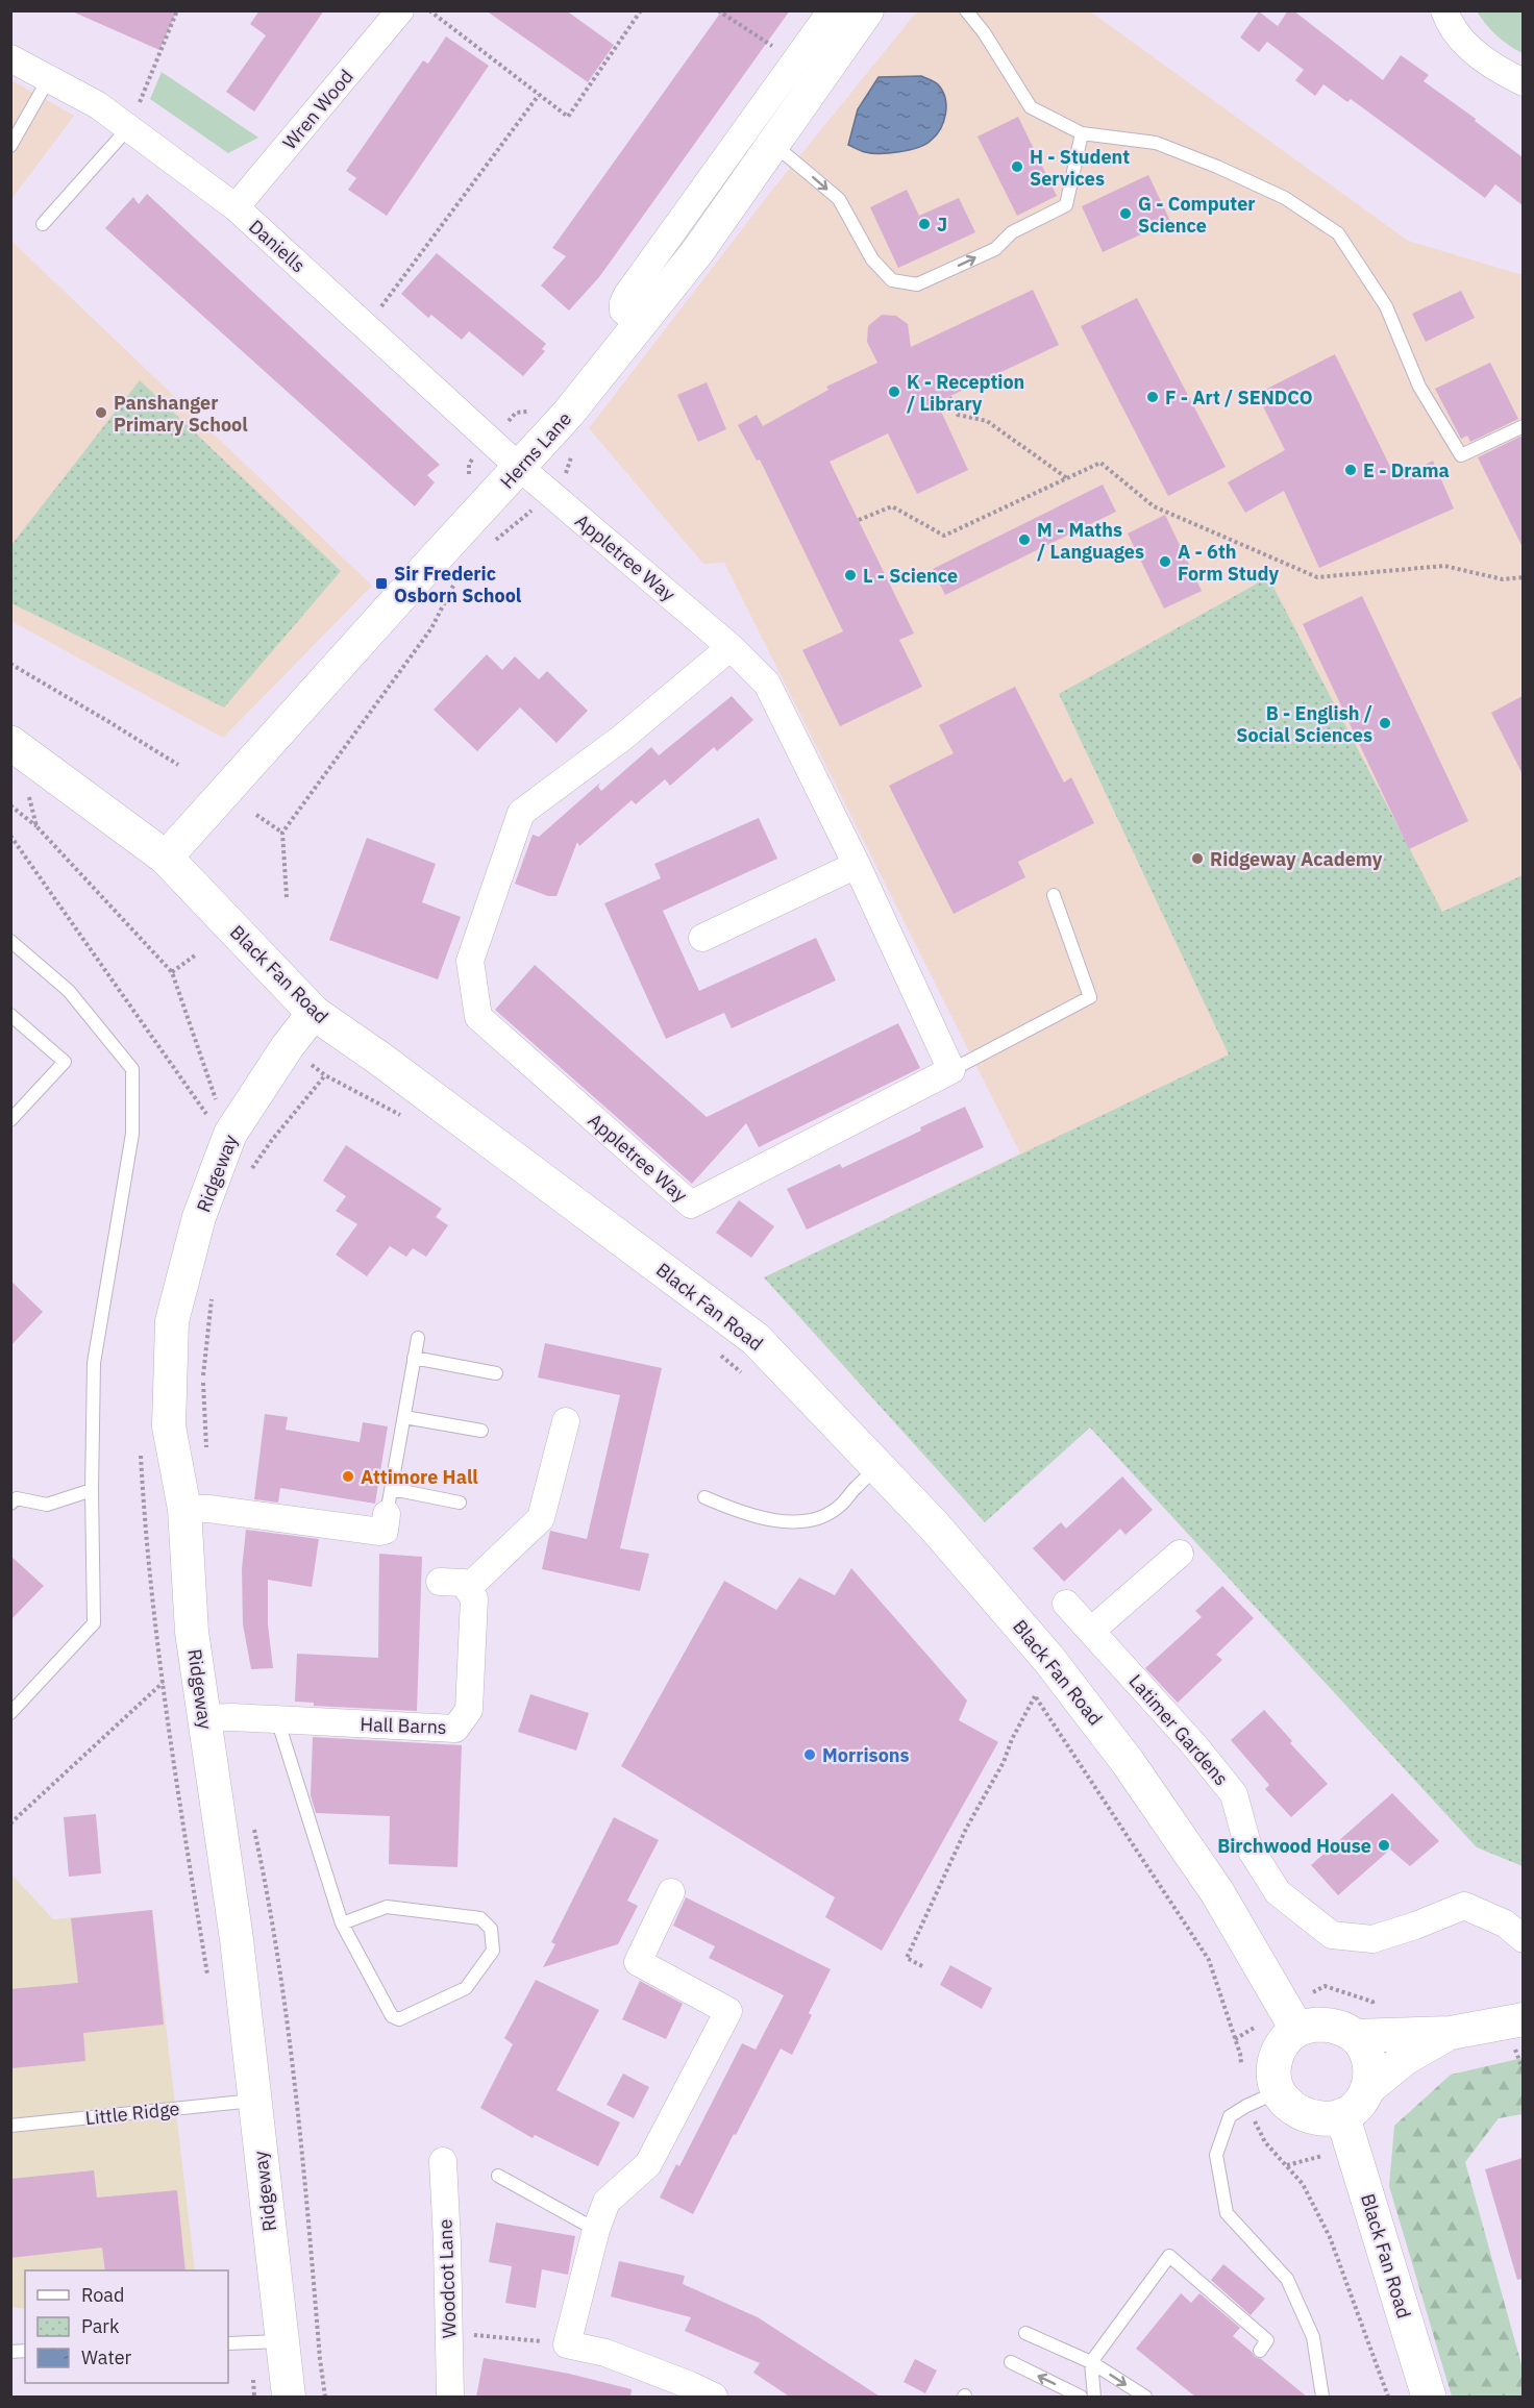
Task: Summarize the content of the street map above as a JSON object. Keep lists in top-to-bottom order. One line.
{"streets":{"main road":["Black Fan Road"],"street":["Wren Wood","Daniells","Herns Lane","Appletree Way","Ridgeway","Hall Barns","Latimer Gardens","Woodcot Lane"],"lane":["Little Ridge"]},"crossings":[["Wren Wood","Daniells"],["Daniells","Herns Lane"],["Daniells","Appletree Way"],["Herns Lane","Appletree Way"],["Herns Lane","Black Fan Road"],["Black Fan Road","Ridgeway"],["Ridgeway","Hall Barns"],["Ridgeway","Little Ridge"]],"places":{"other":["H - Student Services","G - Computer Science","J","K - Reception / Library","F - Art / SENDCO","Panshanger Primary School","E - Drama","M - Maths / Languages","A - 6th Form Study","L - Science","B - English / Social Sciences","Ridgeway Academy","Attimore Hall","Morrisons","Birchwood House"],"transit":["Sir Frederic Osborn School"]},"legend":["Road","Park","Water"]}
